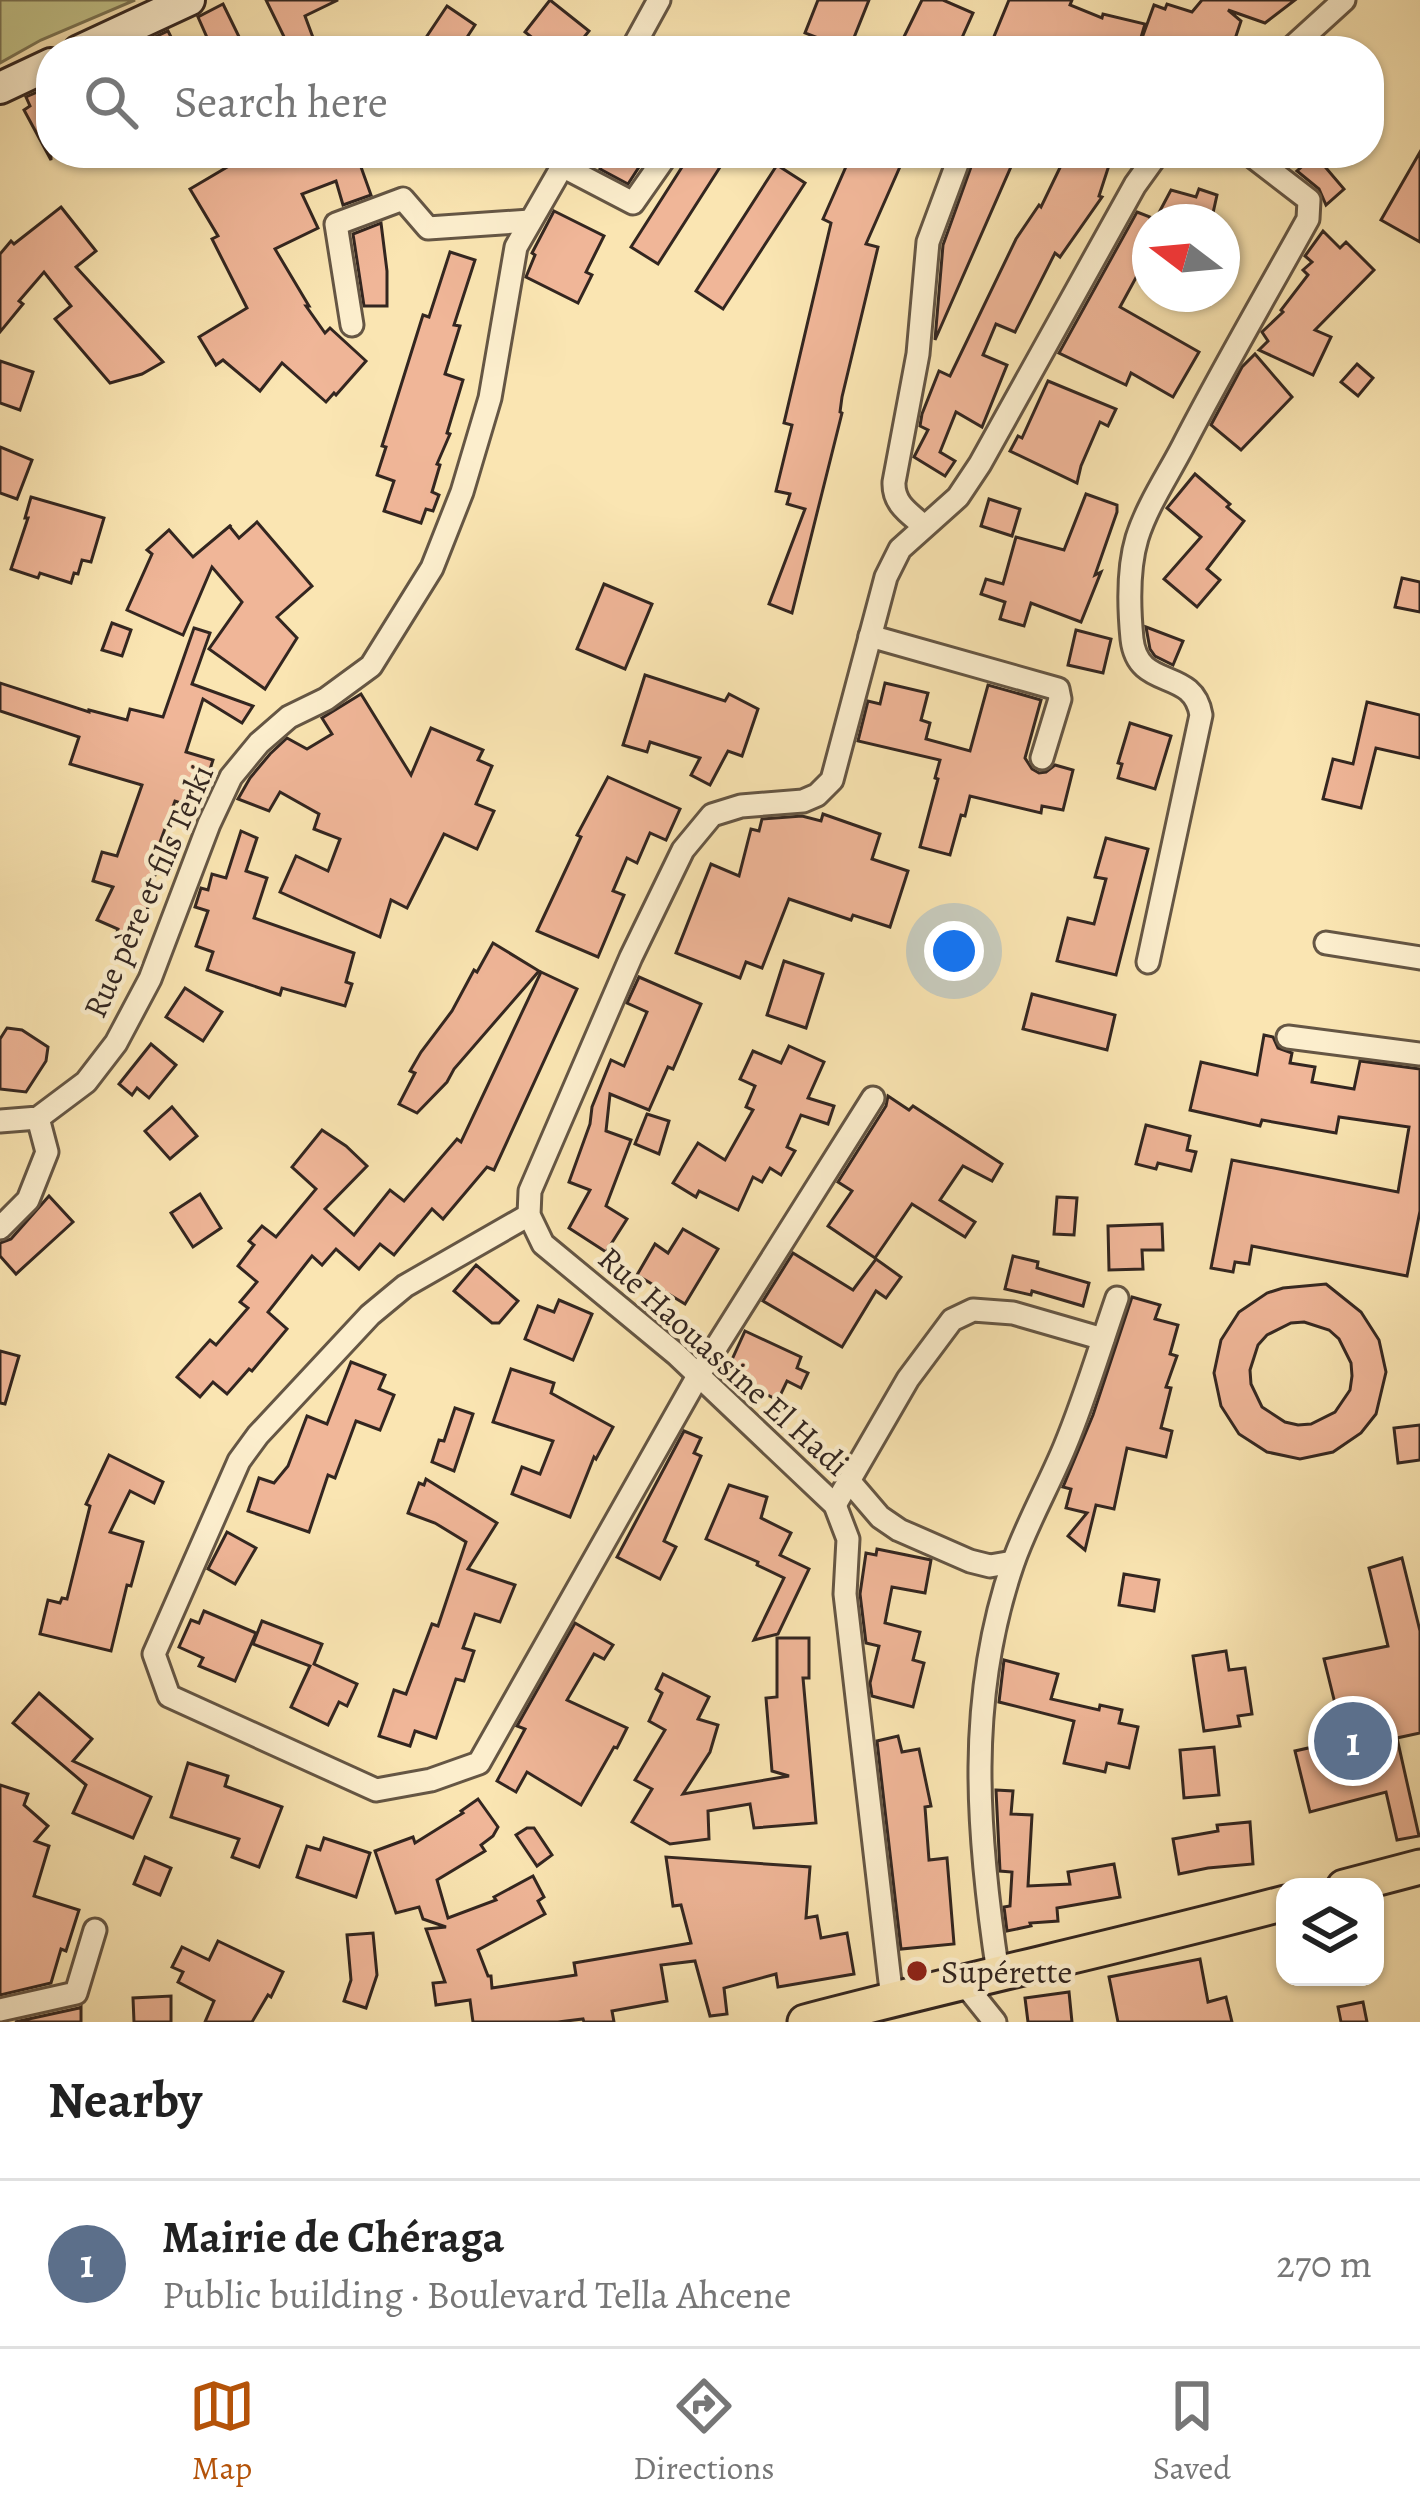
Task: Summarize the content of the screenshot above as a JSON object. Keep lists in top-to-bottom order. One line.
{"streets":{"street":["Rue père et fils Terki","Rue Haouassine El Hadi"]},"places":["Supérette"],"north":"left","page":{"search":"Search here","pins":"1","heading":"Nearby","list":[{"mark":"1","name":"Mairie de Chéraga","note":"Public building · Boulevard Tella Ahcene","value":"270 m"}],"nav":["Map","Directions","Saved"]}}
